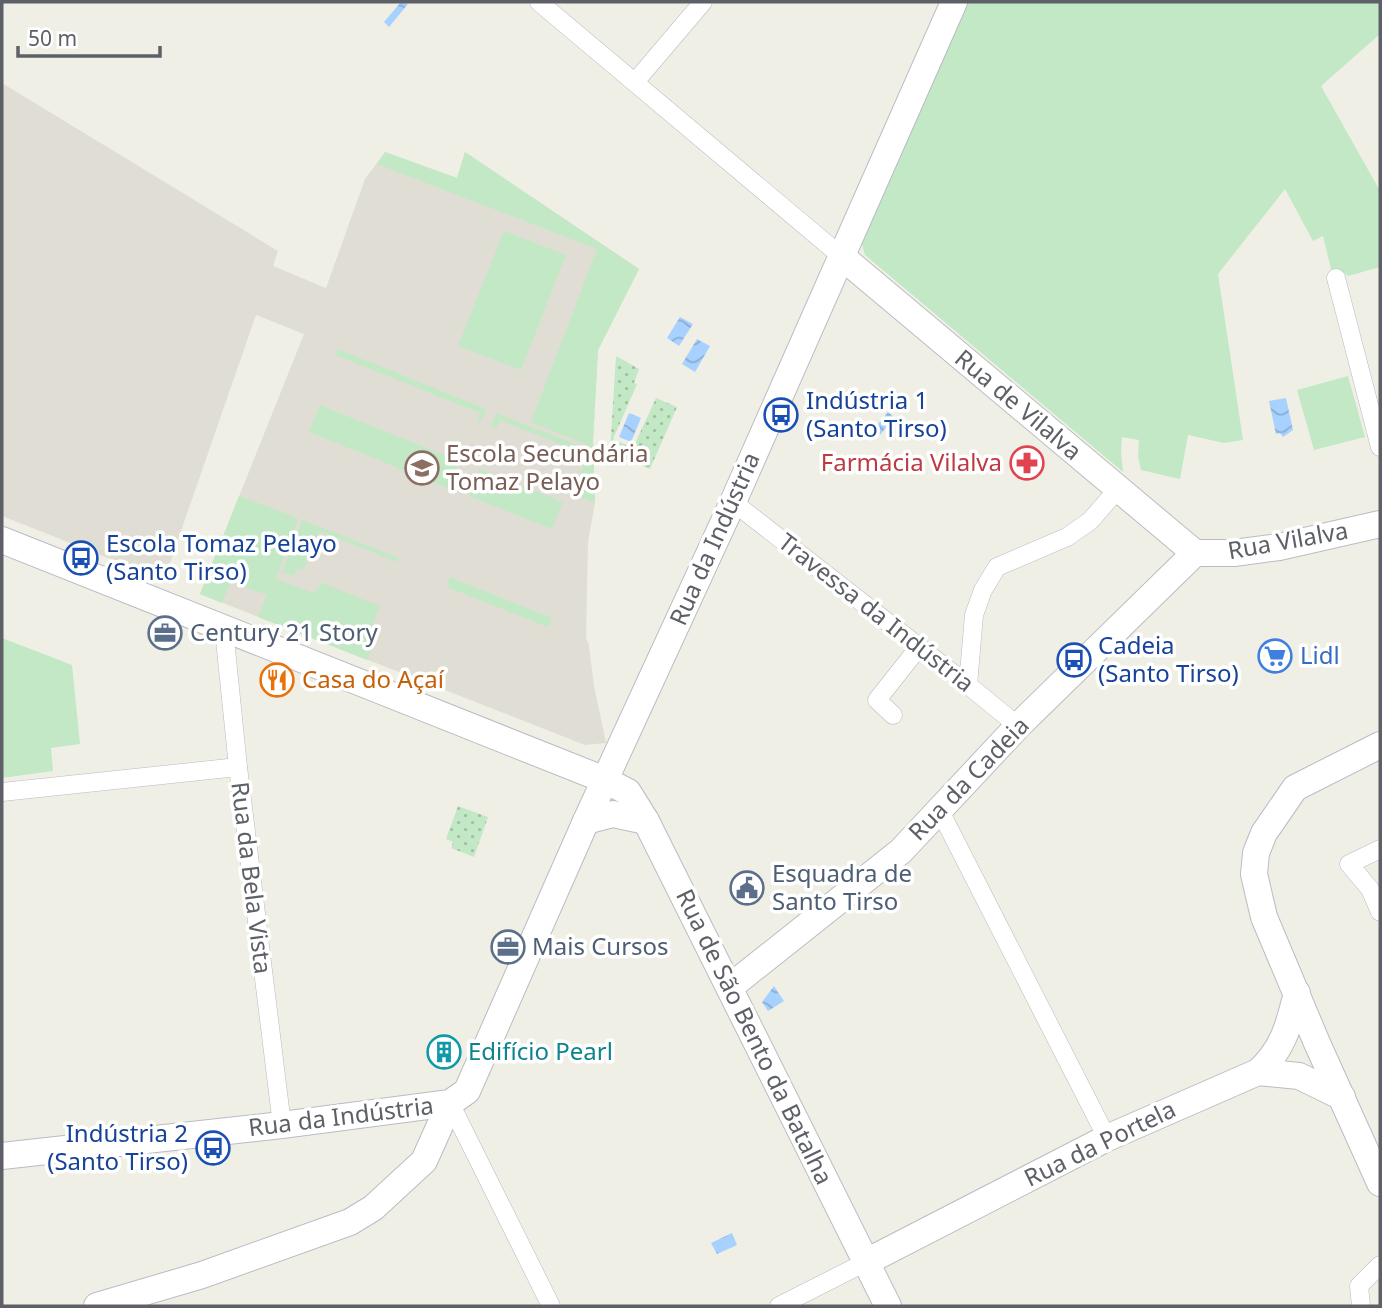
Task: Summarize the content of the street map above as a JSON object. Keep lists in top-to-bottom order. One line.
{"streets":{"street":["Rua de Vilalva","Rua da Indústria","Rua Vilalva","Travessa da Indústria","Rua da Cadeia","Rua da Bela Vista","Rua de São Bento da Batalha","Rua da Portela"]},"crossings":[["Rua de Vilalva","Rua da Indústria"],["Rua de Vilalva","Rua Vilalva"],["Rua de Vilalva","Rua da Cadeia"],["Rua da Indústria","Travessa da Indústria"],["Rua da Indústria","Rua da Bela Vista"],["Rua da Indústria","Rua de São Bento da Batalha"],["Rua Vilalva","Rua da Cadeia"],["Travessa da Indústria","Rua da Cadeia"],["Rua da Cadeia","Rua de São Bento da Batalha"],["Rua da Bela Vista","Rua de São Bento da Batalha"],["Rua de São Bento da Batalha","Rua da Portela"]],"places":{"bus stop":["Indústria 1 (Santo Tirso)","Escola Tomaz Pelayo (Santo Tirso)","Cadeia (Santo Tirso)","Indústria 2 (Santo Tirso)"],"pharmacy":["Farmácia Vilalva"],"school or university":["Escola Secundária Tomaz Pelayo"],"office":["Century 21 Story","Mais Cursos"],"supermarket":["Lidl"],"restaurant":["Casa do Açaí"],"public building":["Esquadra de Santo Tirso"],"building":["Edifício Pearl"]},"scale_bar":"50 m"}
